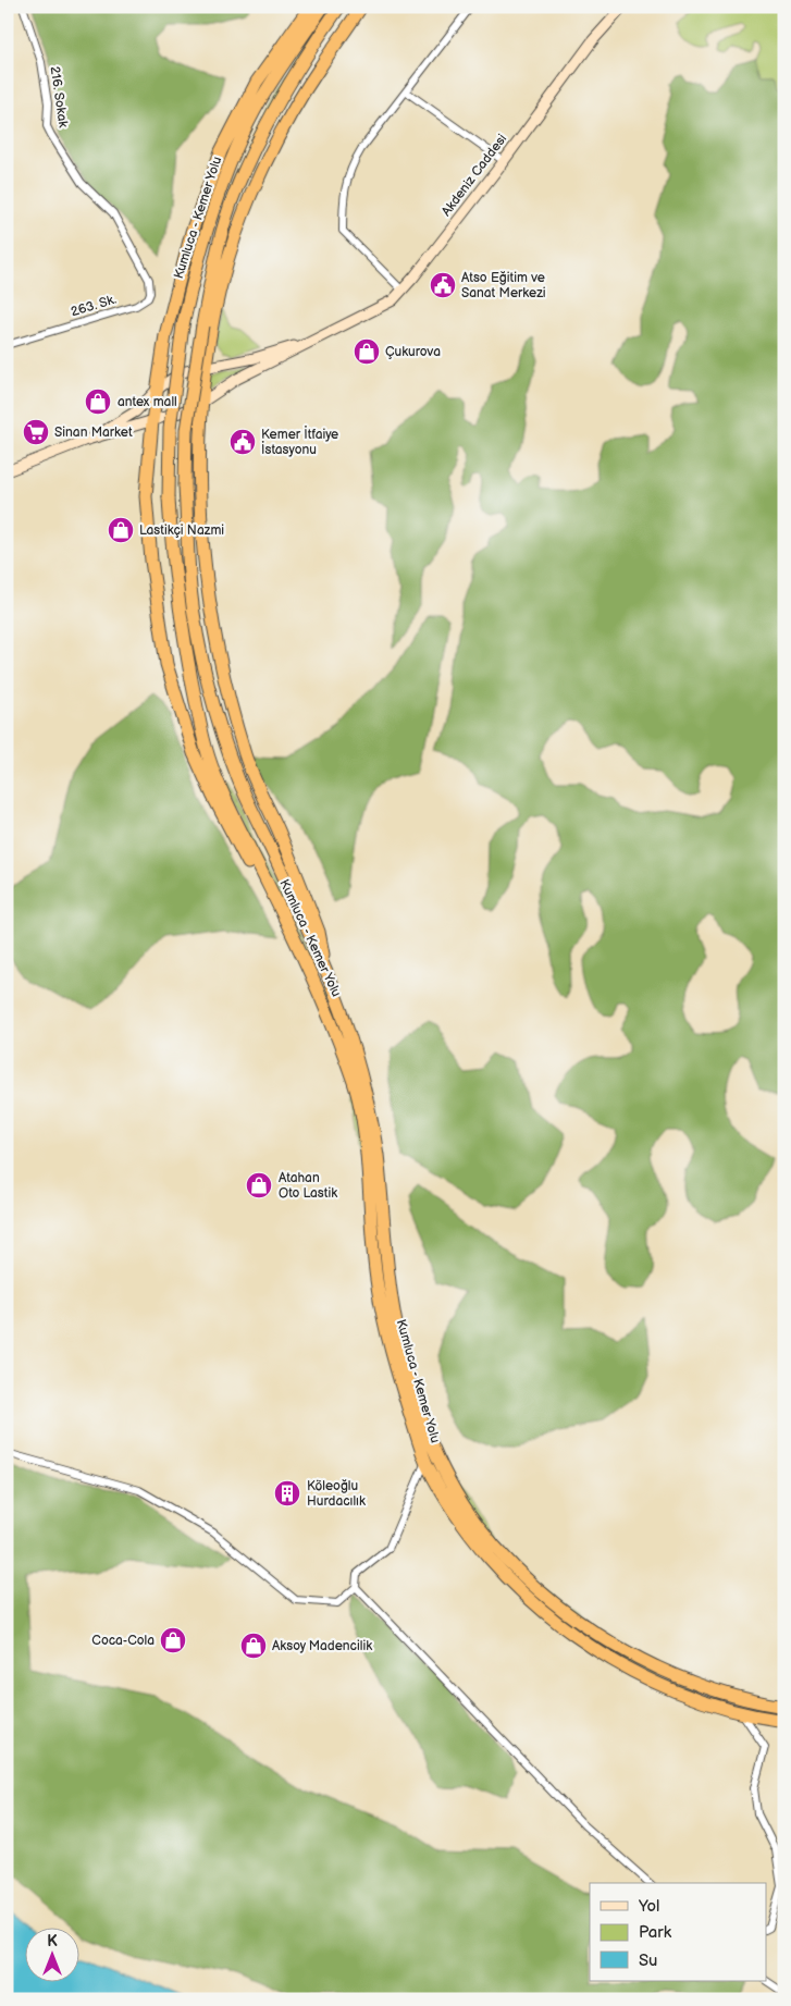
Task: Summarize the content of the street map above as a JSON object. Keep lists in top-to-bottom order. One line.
{"streets":{"highway":["Kumluca - Kemer Yolu"],"main road":["Akdeniz Caddesi"],"street":["216. Sokak","263. Sk."]},"crossings":[["216. Sokak","263. Sk."],["Akdeniz Caddesi","Kumluca - Kemer Yolu"]],"places":{"public building":["Atso Eğitim ve Sanat Merkezi","Kemer İtfaiye İstasyonu"],"shop":["Çukurova","antex mall","Lastikçi Nazmi","Atahan Oto Lastik","Coca-Cola","Aksoy Madencilik"],"supermarket":["Sinan Market"],"building":["Köleoğlu Hurdacılık"]},"legend":["Yol","Park","Su"],"north":"top"}
